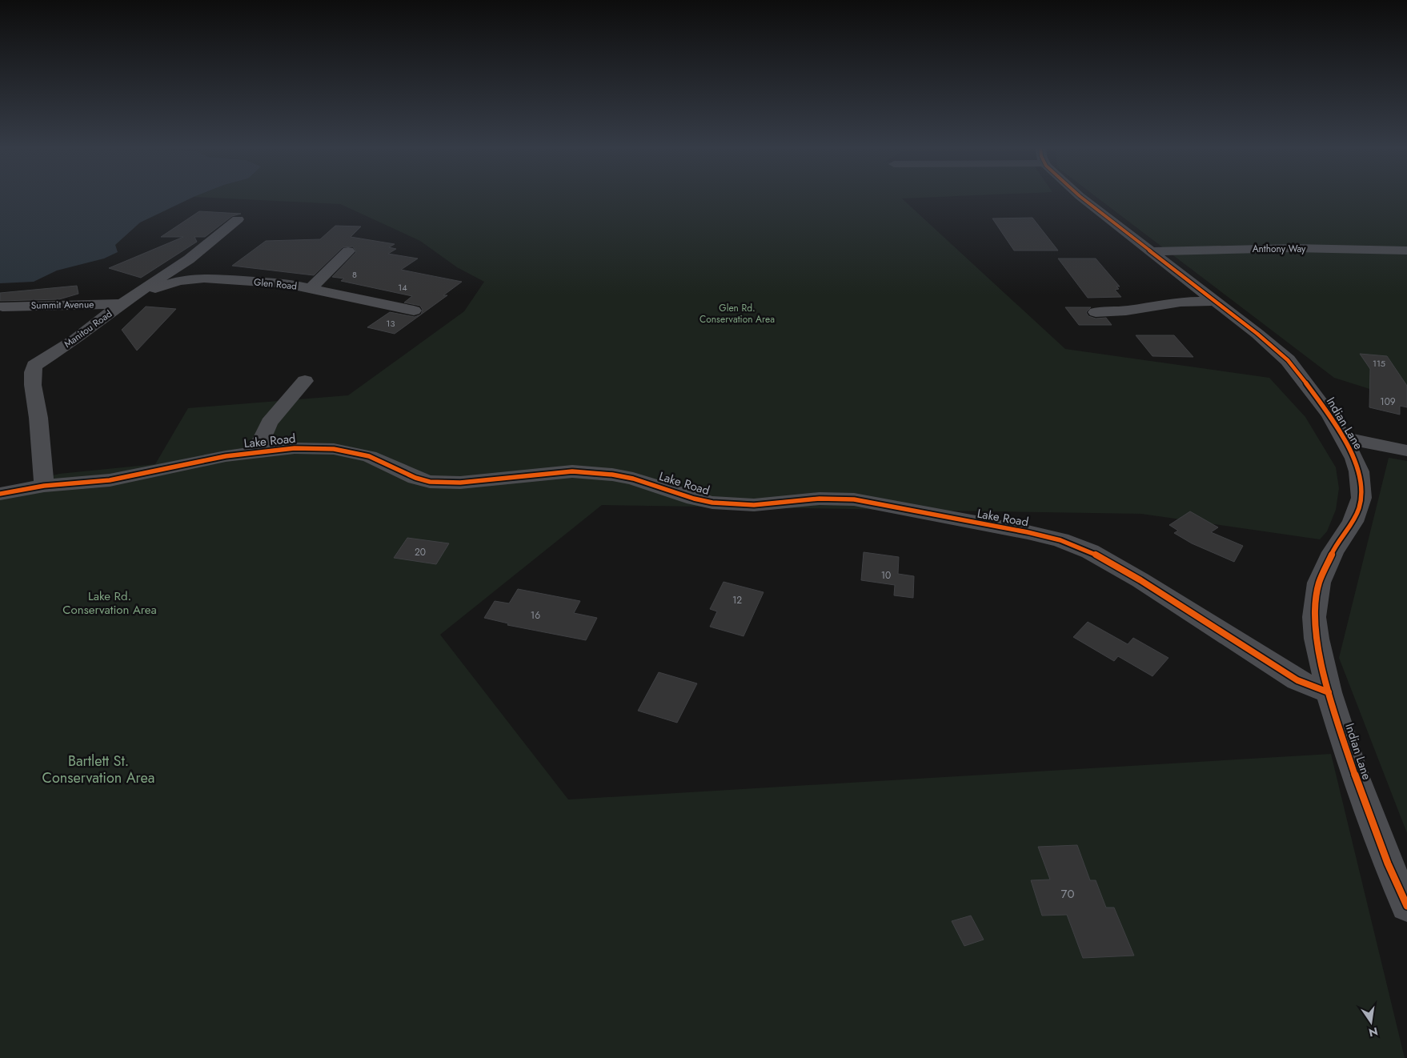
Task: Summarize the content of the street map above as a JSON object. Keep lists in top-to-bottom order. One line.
{"streets":{"street":["Anthony Way","Glen Road","Summit Avenue","Manitou Road","Indian Lane","Lake Road"]},"crossings":[["Anthony Way","Indian Lane"],["Glen Road","Manitou Road"],["Summit Avenue","Manitou Road"],["Manitou Road","Lake Road"],["Indian Lane","Lake Road"]],"parks":["Glen Rd. Conservation Area","Lake Rd. Conservation Area","Bartlett St. Conservation Area"],"house_numbers":["8","14","13","115","109","20","10","12","16","70"],"north":"bottom"}
